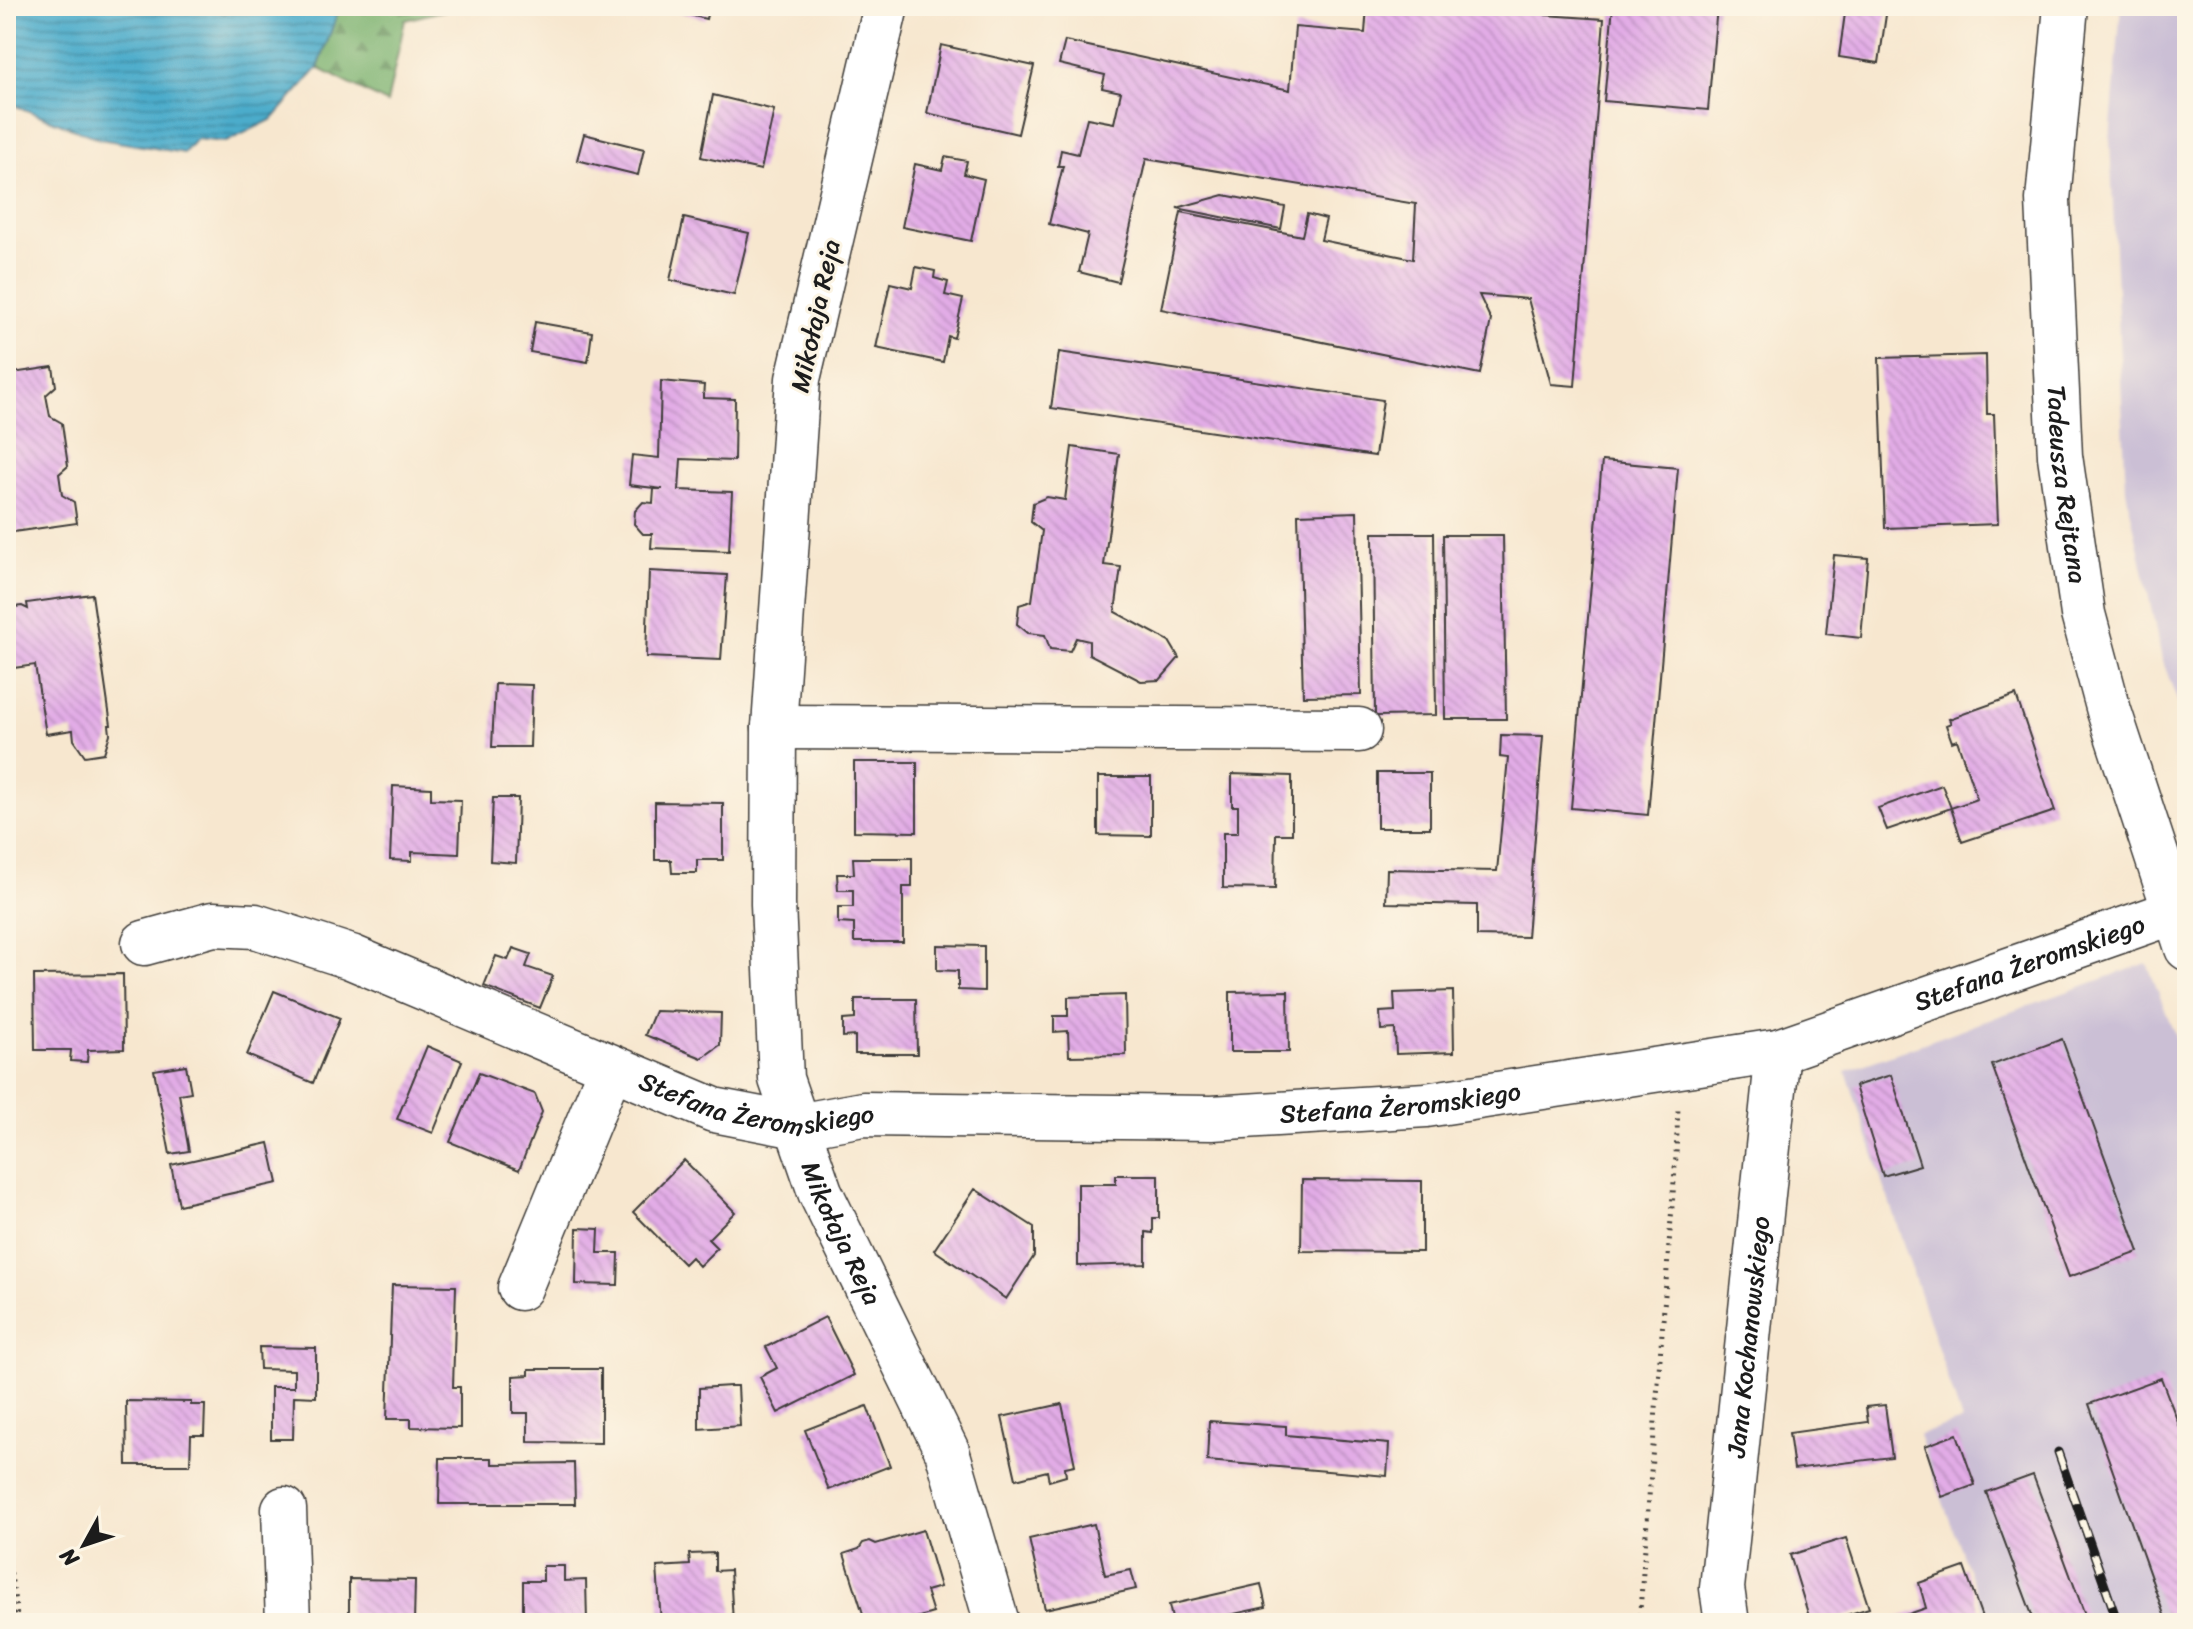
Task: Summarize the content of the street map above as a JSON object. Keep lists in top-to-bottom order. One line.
{"streets":{"street":["Mikołaja Reja","Tadeusza Rejtana","Stefana Żeromskiego","Jana Kochanowskiego"]},"crossings":[["Mikołaja Reja","Stefana Żeromskiego"],["Tadeusza Rejtana","Stefana Żeromskiego"],["Stefana Żeromskiego","Jana Kochanowskiego"]],"north":"bottom left"}
